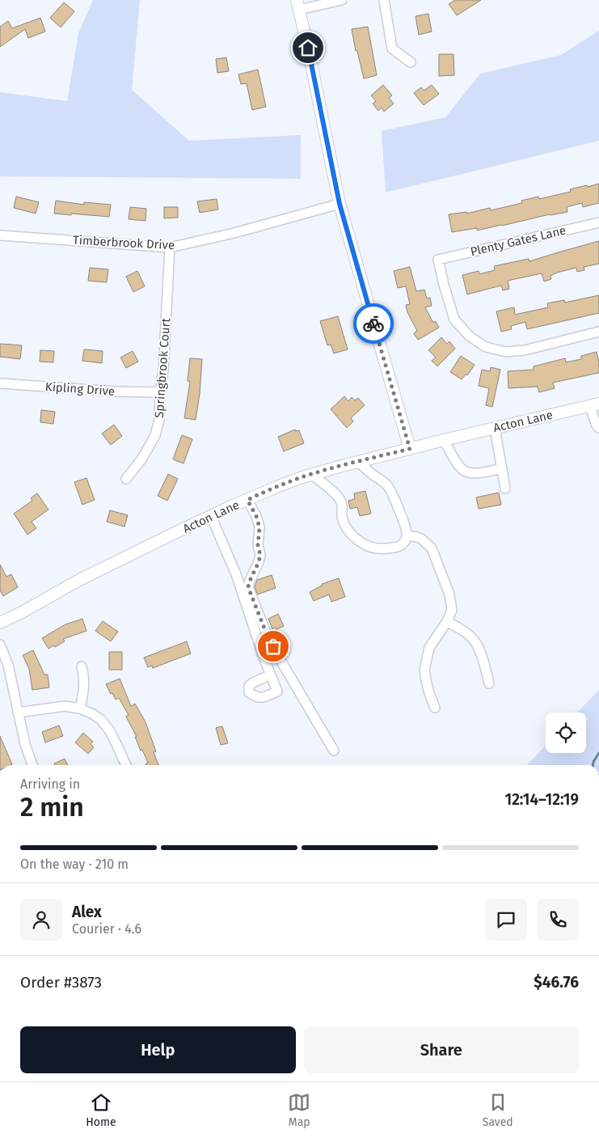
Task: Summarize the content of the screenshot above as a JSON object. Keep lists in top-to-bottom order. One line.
{"streets":{"street":["Plenty Gates Lane","Timberbrook Drive","Springbrook Court","Kipling Drive","Acton Lane"]},"crossings":[["Timberbrook Drive","Springbrook Court"],["Springbrook Court","Kipling Drive"]],"page":{"heading":["2 min","Arriving in","12:14–12:19"],"panel":["Alex","Courier · 4.6","Order #3873","$46.76"],"bar":"On the way · 210 m","buttons":["Help","Share"],"tabs":["Home","Map","Saved"]}}
